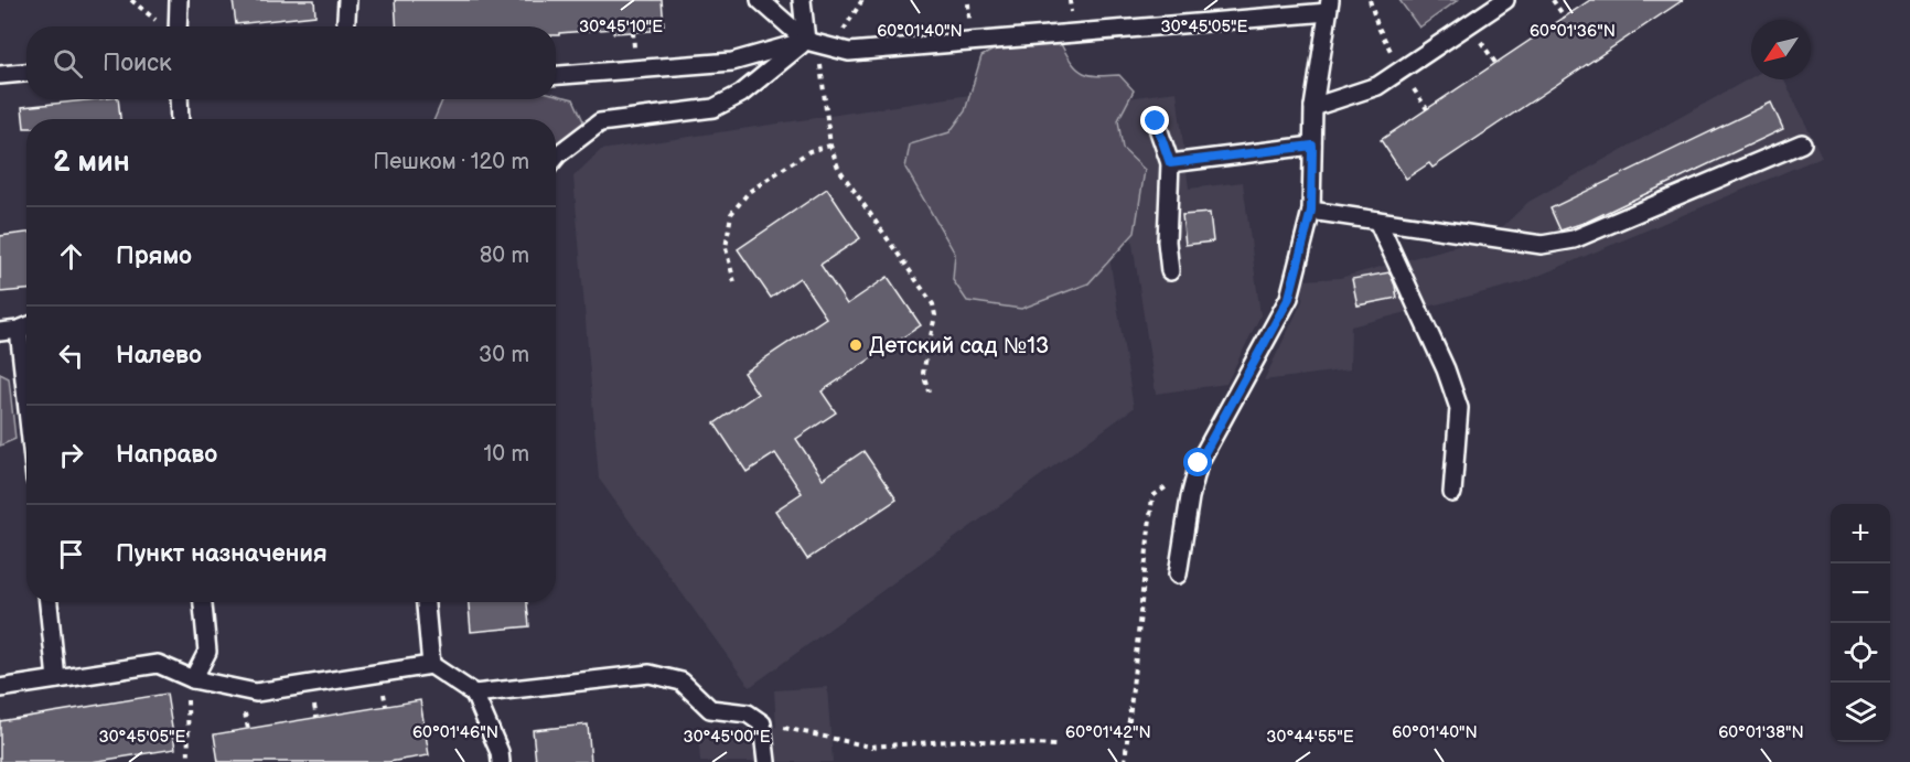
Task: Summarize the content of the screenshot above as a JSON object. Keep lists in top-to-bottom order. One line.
{"places":["Детский сад №13"],"north":"bottom left","page":{"search":"Поиск","heading":["2 мин","Пешком · 120 m"],"list":[["Прямо","80 m"],["Налево","30 m"],["Направо","10 m"],"Пункт назначения"],"map_buttons":["+","−"]},"coordinates":["30°45'05\"E","30°45'10\"E","60°01'36\"N","60°01'40\"N","60°01'46\"N","60°01'42\"N","60°01'38\"N","30°45'00\"E","30°44'55\"E"]}
